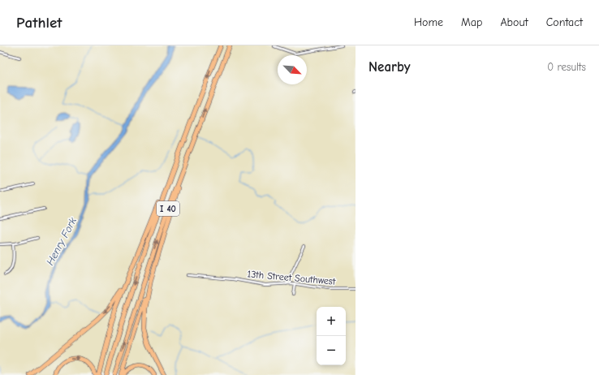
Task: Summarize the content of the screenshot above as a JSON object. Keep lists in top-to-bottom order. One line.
{"streets":{"highway":["I 40"],"street":["13th Street Southwest"]},"water":["Henry Fork"],"north":"bottom right","page":{"header":"Pathlet","nav":["Home","Map","About","Contact"],"heading":["Nearby","0 results"],"map_buttons":["+","−"]}}
